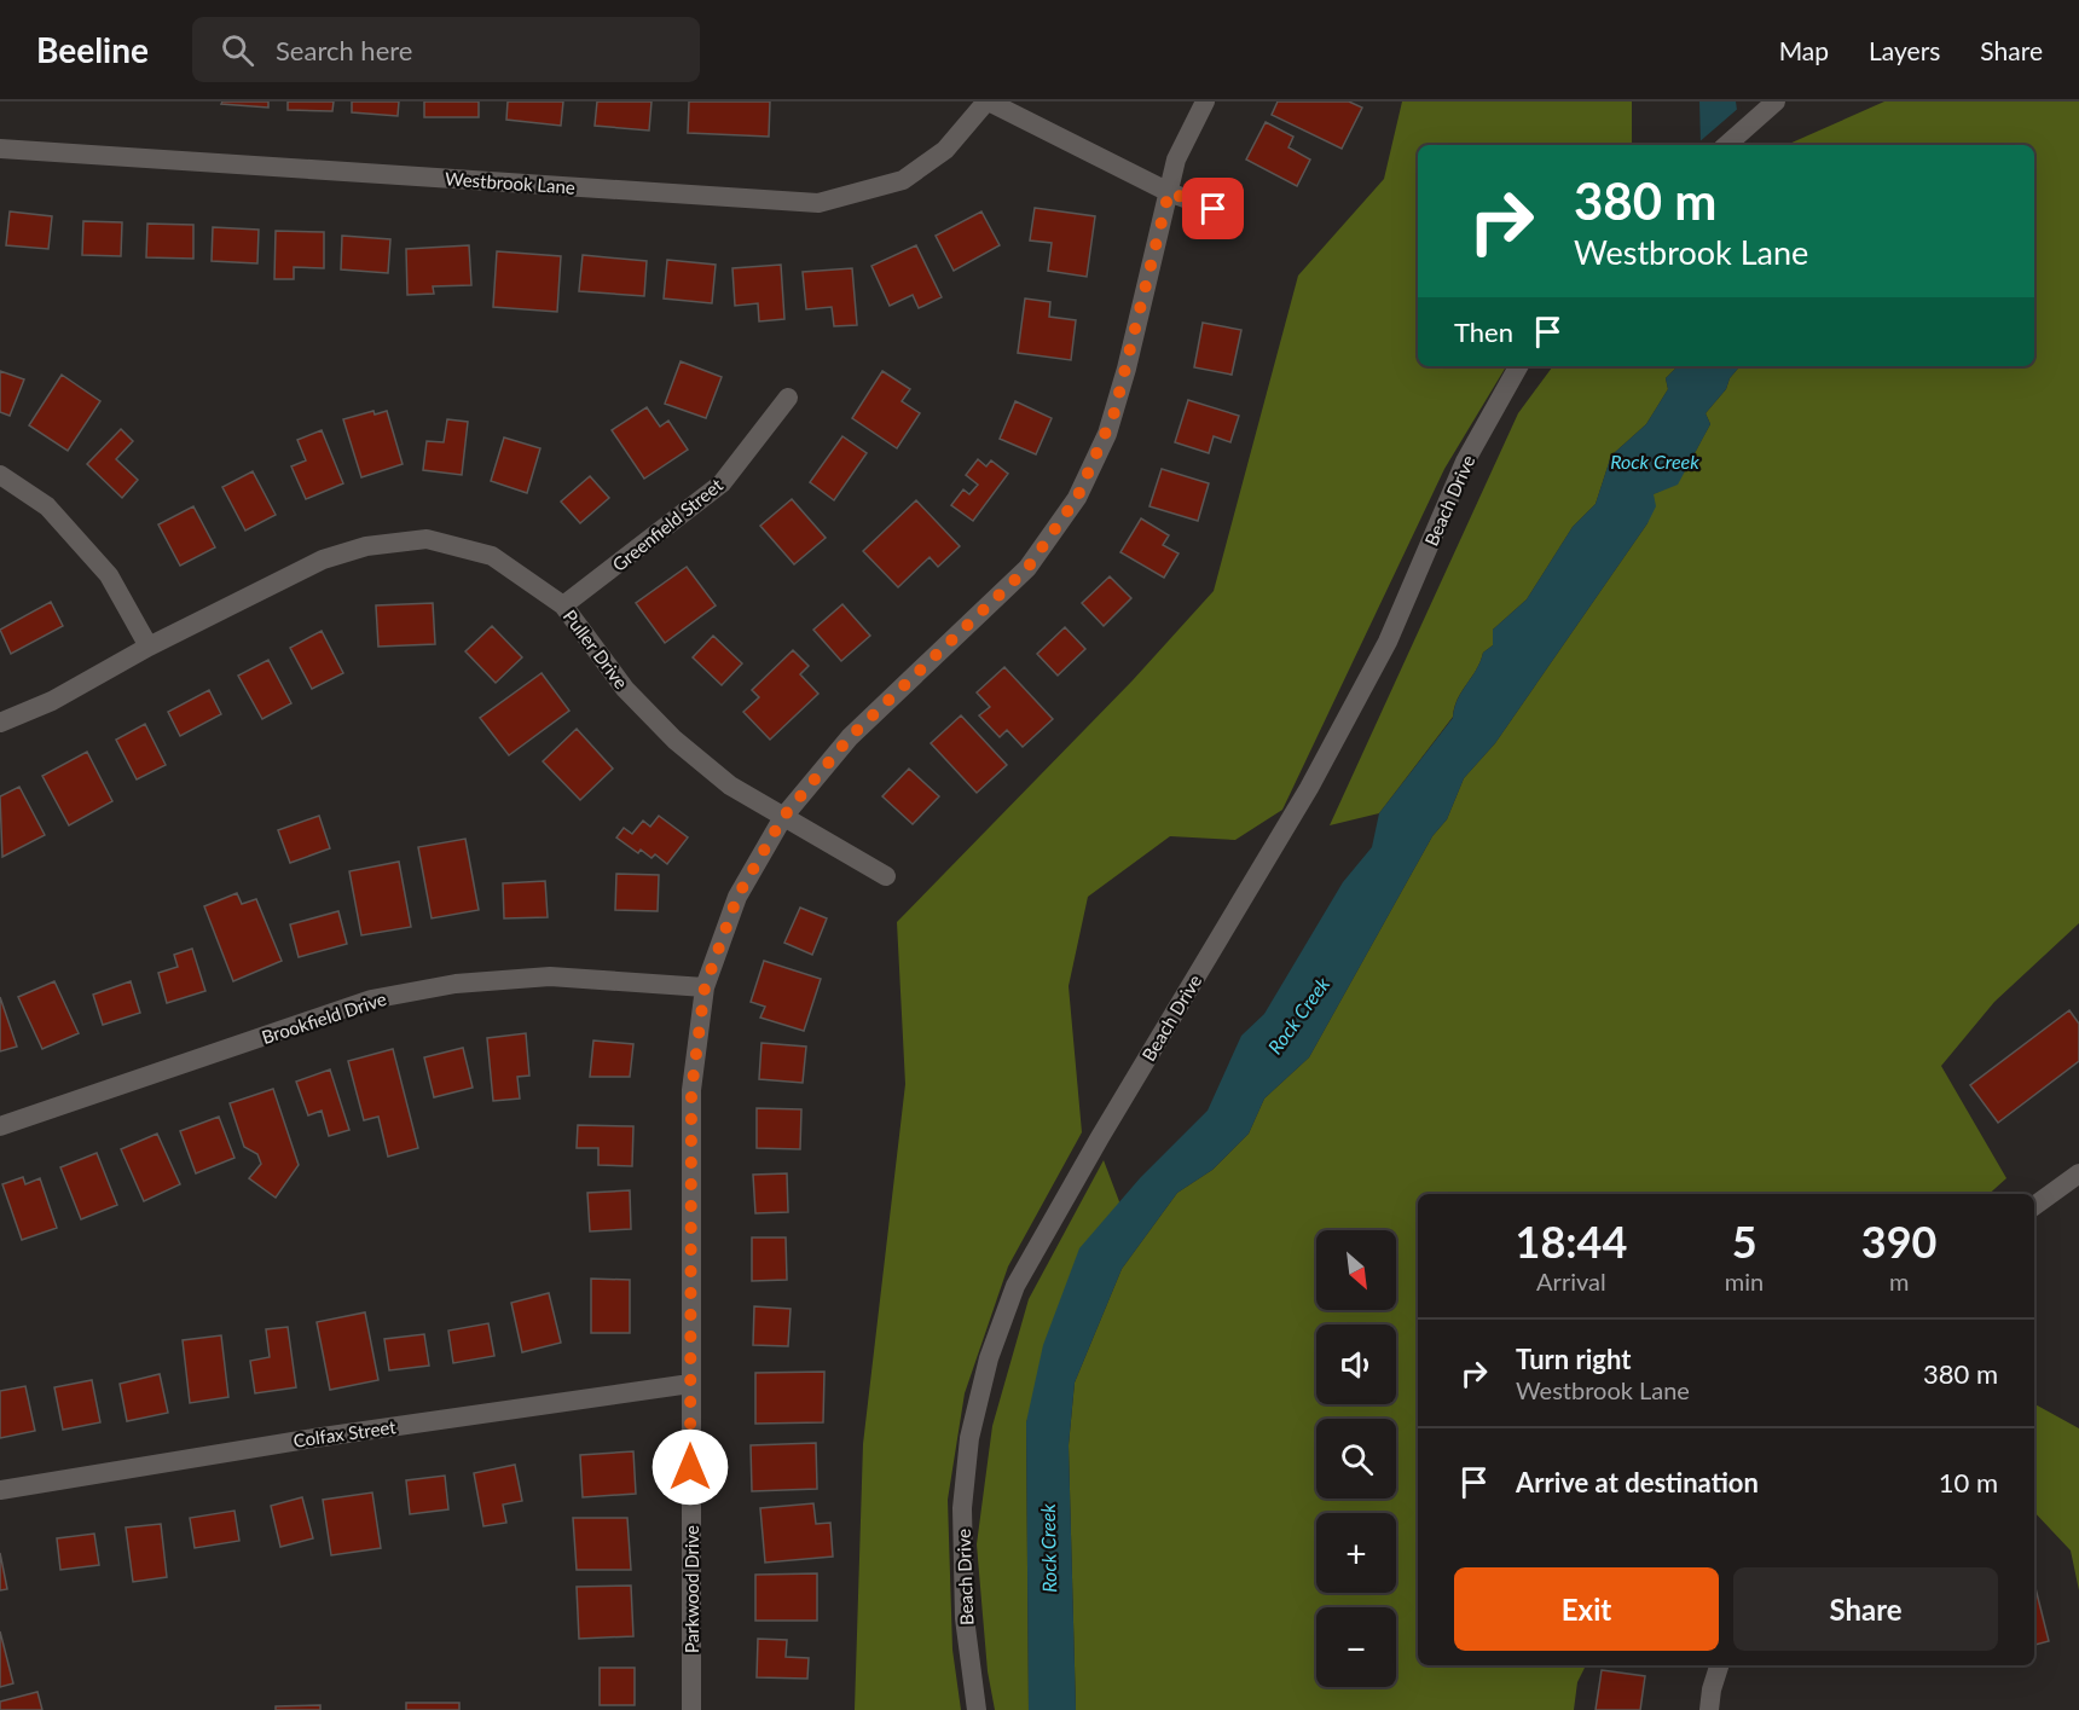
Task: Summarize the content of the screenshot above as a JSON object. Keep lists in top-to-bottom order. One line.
{"streets":{"street":["Westbrook Lane","Beach Drive","Greenfield Street","Puller Drive","Brookfield Drive","Colfax Street","Parkwood Drive"]},"crossings":[["Westbrook Lane","Parkwood Drive"],["Greenfield Street","Puller Drive"],["Puller Drive","Parkwood Drive"],["Brookfield Drive","Parkwood Drive"],["Colfax Street","Parkwood Drive"]],"water":["Rock Creek"],"north":"bottom right","page":{"header":"Beeline","search":"Search here","nav":["Map","Layers","Share"],"turn":["380 m","Westbrook Lane"],"then":"Then","eta":["18:44","Arrival","5","min","390","m"],"map_buttons":["+","−"],"list":[{"name":"Turn right","note":"Westbrook Lane","value":"380 m"},{"name":"Arrive at destination","value":"10 m"}],"buttons":["Exit","Share"]}}
